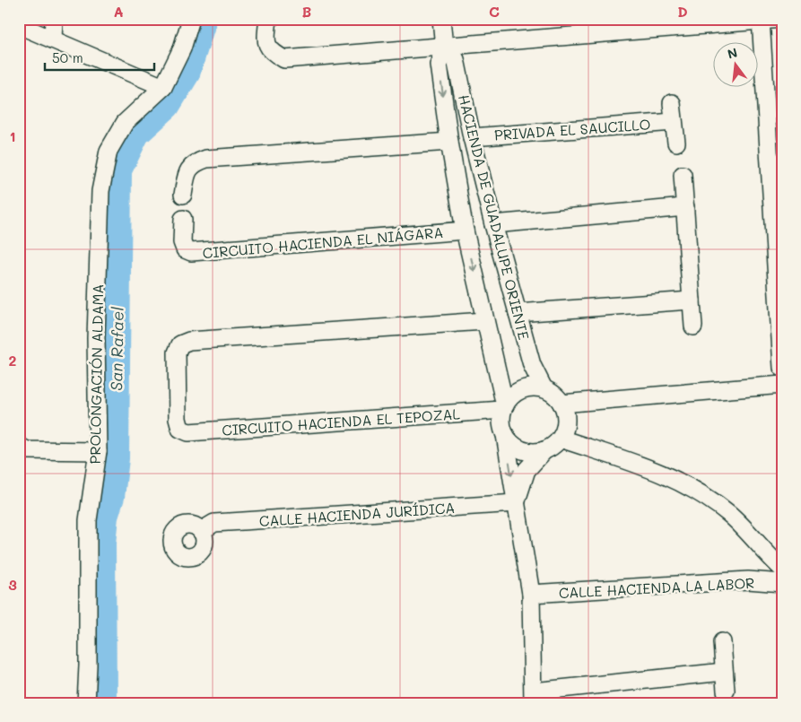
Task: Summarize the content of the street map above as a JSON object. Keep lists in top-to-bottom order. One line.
{"streets":{"street":["PRIVADA EL SAUCILLO","HACIENDA DE GUADALUPE ORIENTE","CIRCUITO HACIENDA EL NIÁGARA","PROLONGACIÓN ALDAMA","CIRCUITO HACIENDA EL TEPOZAL","CALLE HACIENDA JURÍDICA","CALLE HACIENDA LA LABOR"]},"crossings":[["PRIVADA EL SAUCILLO","HACIENDA DE GUADALUPE ORIENTE"],["HACIENDA DE GUADALUPE ORIENTE","CIRCUITO HACIENDA EL NIÁGARA"],["HACIENDA DE GUADALUPE ORIENTE","CIRCUITO HACIENDA EL TEPOZAL"]],"water":["San Rafael"],"scale_bar":"50 m","north":"top","grid":{"columns":["A","B","C","D"],"rows":["1","2","3"]}}
